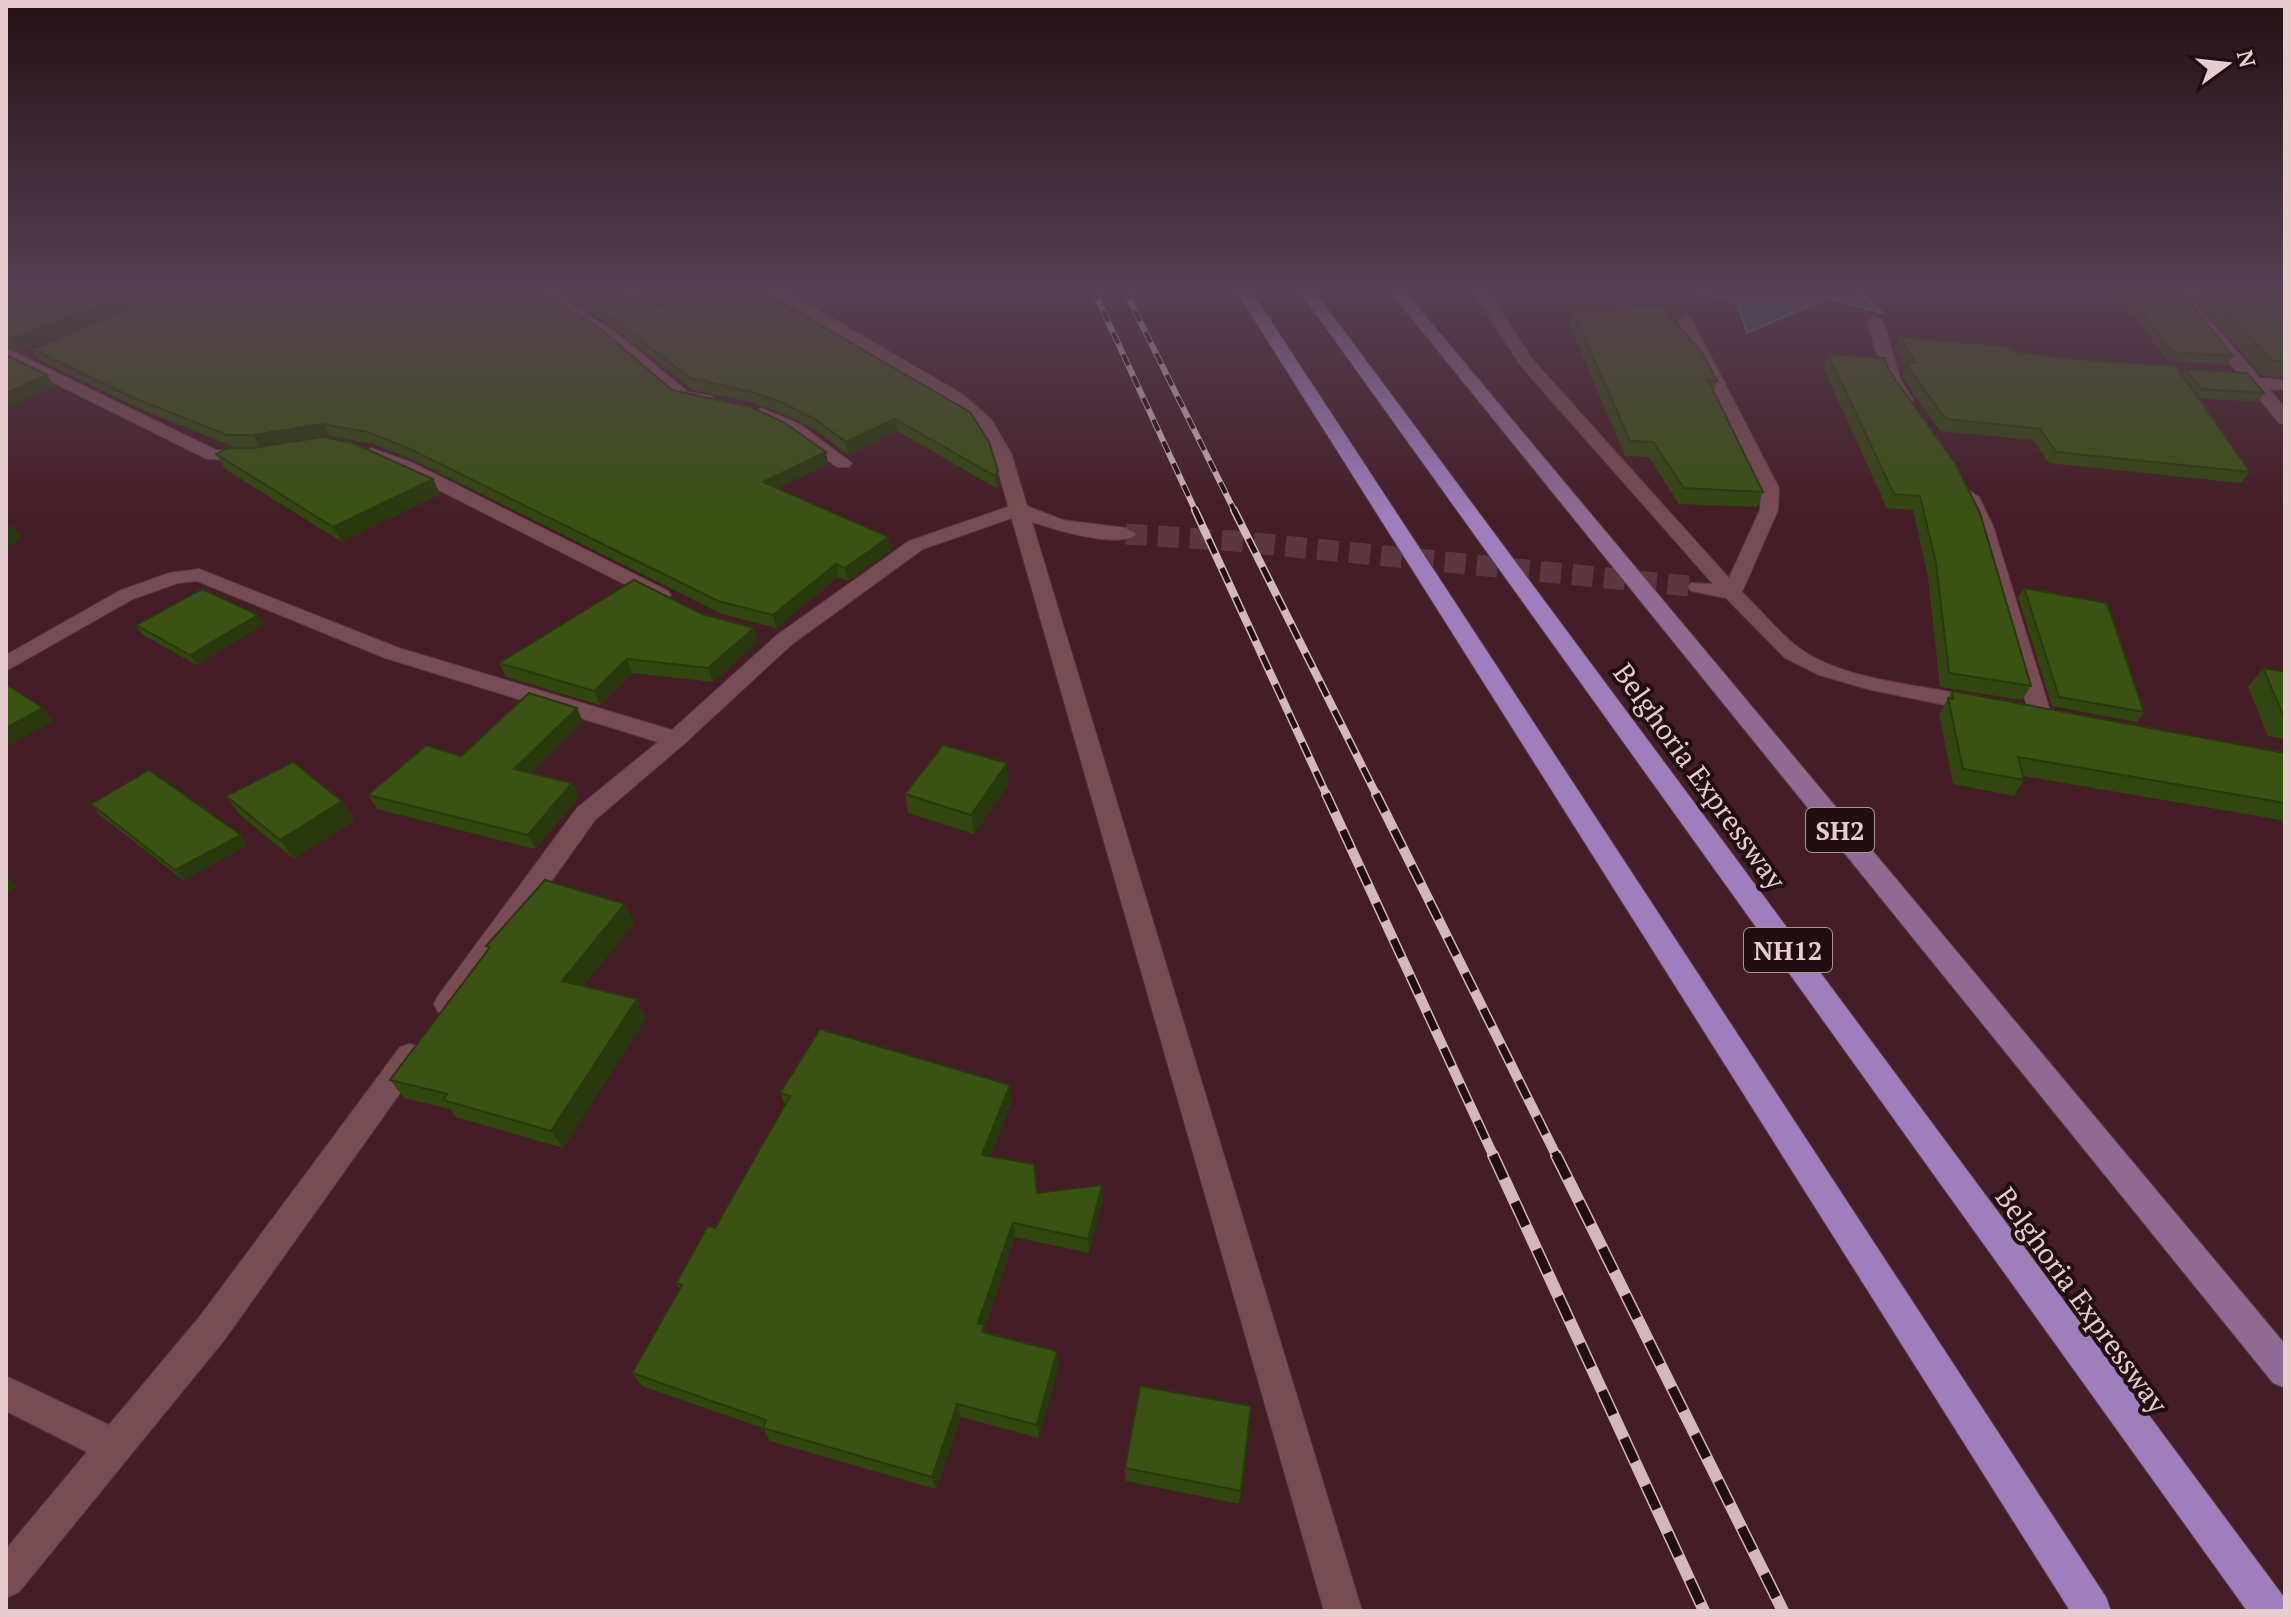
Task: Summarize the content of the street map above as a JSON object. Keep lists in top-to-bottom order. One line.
{"streets":{"highway":["Belghoria Expressway","NH12"],"main road":["SH2"]},"north":"right"}
